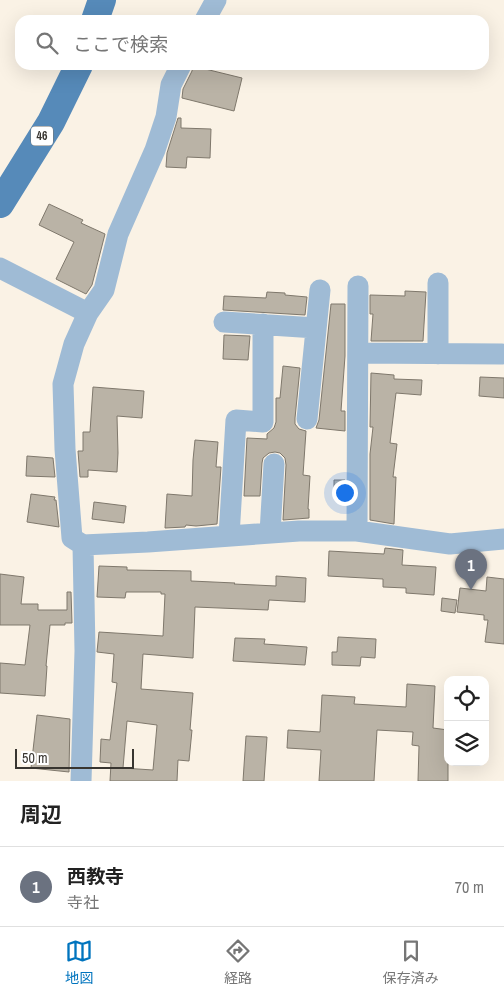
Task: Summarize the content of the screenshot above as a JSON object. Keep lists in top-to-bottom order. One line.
{"streets":{"main road":["46"]},"scale_bar":"50 m","page":{"search":"ここで検索","pins":"1","scale":"50 m","heading":"周辺","list":[{"mark":"1","name":"西教寺","note":"寺社","value":"70 m"}],"nav":["地図","経路","保存済み"]}}
